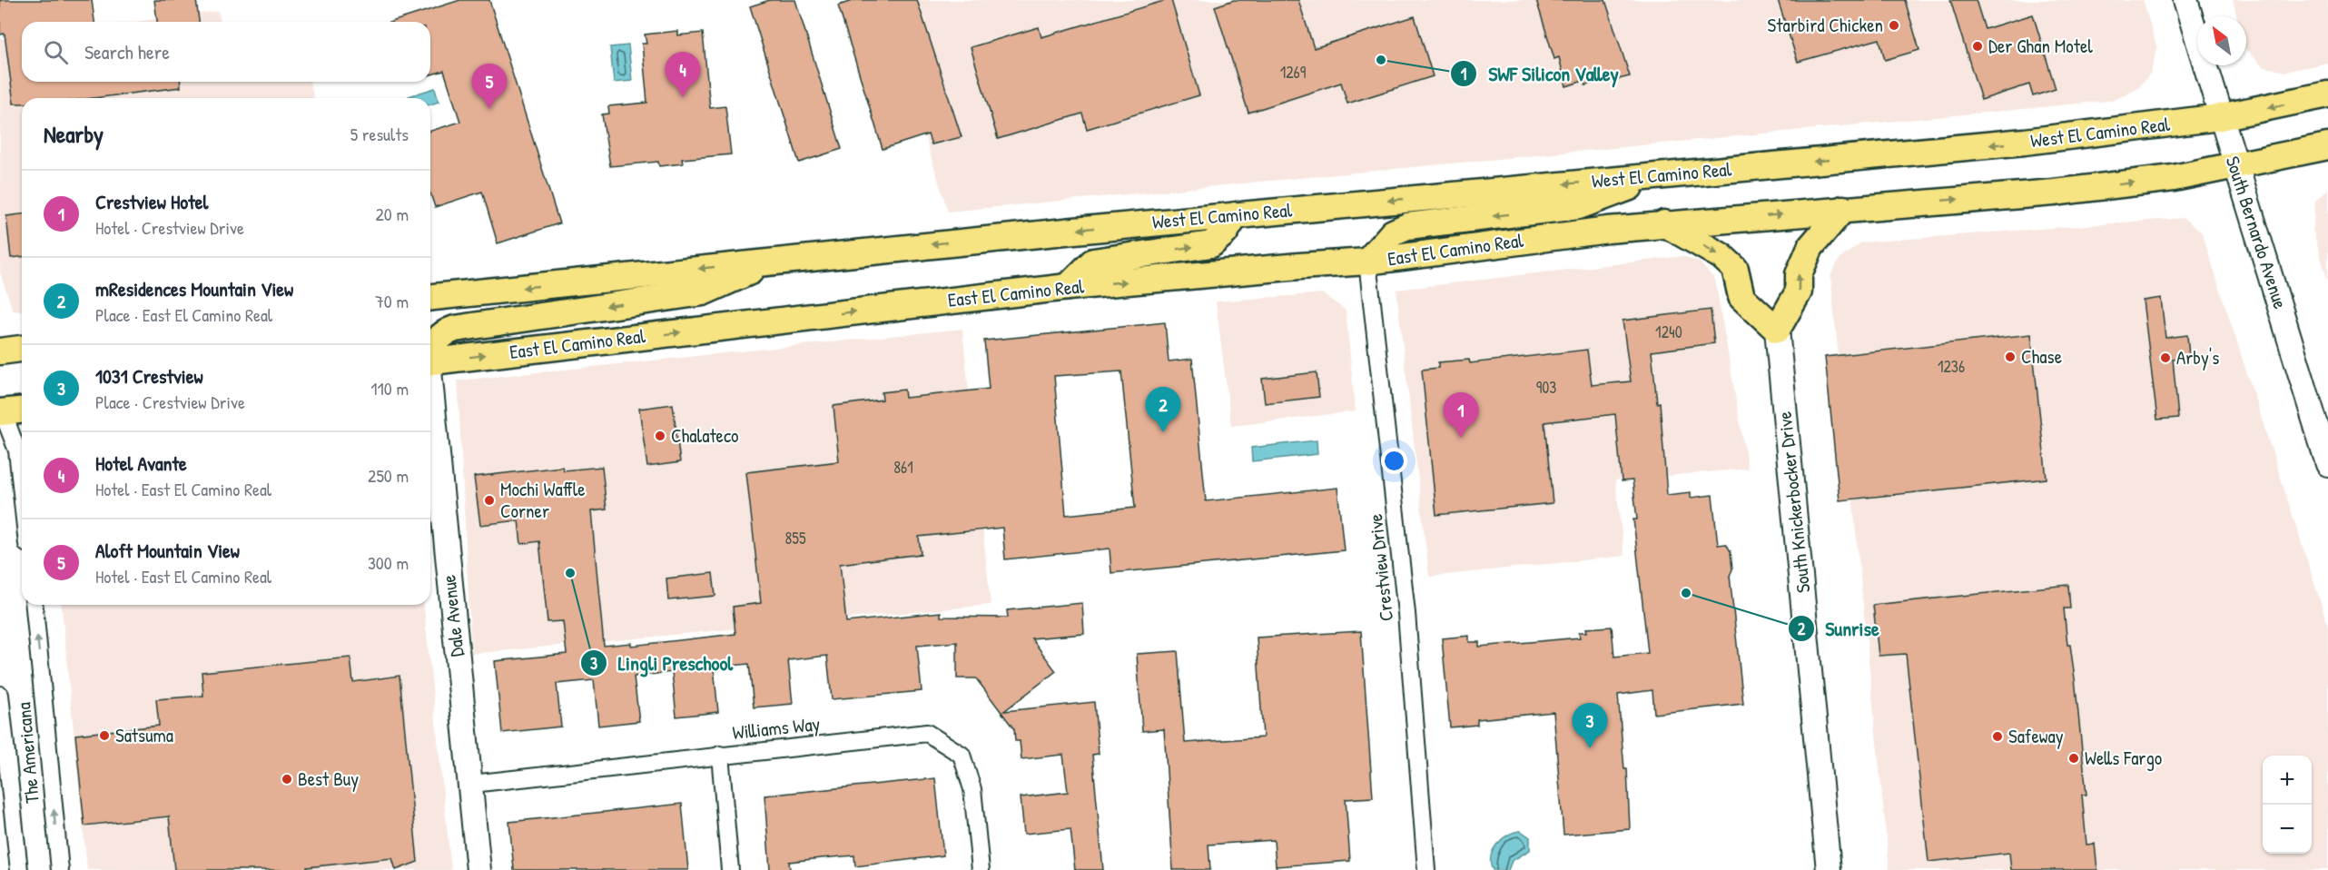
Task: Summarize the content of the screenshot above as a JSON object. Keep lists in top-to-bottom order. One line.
{"streets":{"main road":["West El Camino Real","East El Camino Real"],"street":["South Bernardo Avenue","South Knickerbocker Drive","Crestview Drive","Dale Avenue","Williams Way","The Americana"]},"crossings":[["West El Camino Real","South Bernardo Avenue"],["East El Camino Real","Crestview Drive"],["Dale Avenue","Williams Way"]],"places":["Starbird Chicken","Der Ghan Motel","SWF Silicon Valley","Chase","Arby's","Chalateco","Mochi Waffle Corner","Lingli Preschool","Sunrise","Satsuma","Safeway","Wells Fargo","Best Buy"],"house_numbers":["1269","1240","1236","903","861","855"],"north":"top left","page":{"search":"Search here","pins":["4","5","2","1","3"],"heading":["Nearby","5 results"],"list":[{"mark":"1","name":"Crestview Hotel","note":"Hotel · Crestview Drive","value":"20 m"},{"mark":"2","name":"mResidences Mountain View","note":"Place · East El Camino Real","value":"70 m"},{"mark":"3","name":"1031 Crestview","note":"Place · Crestview Drive","value":"110 m"},{"mark":"4","name":"Hotel Avante","note":"Hotel · East El Camino Real","value":"250 m"},{"mark":"5","name":"Aloft Mountain View","note":"Hotel · East El Camino Real","value":"300 m"}],"map_buttons":["+","−"]}}
